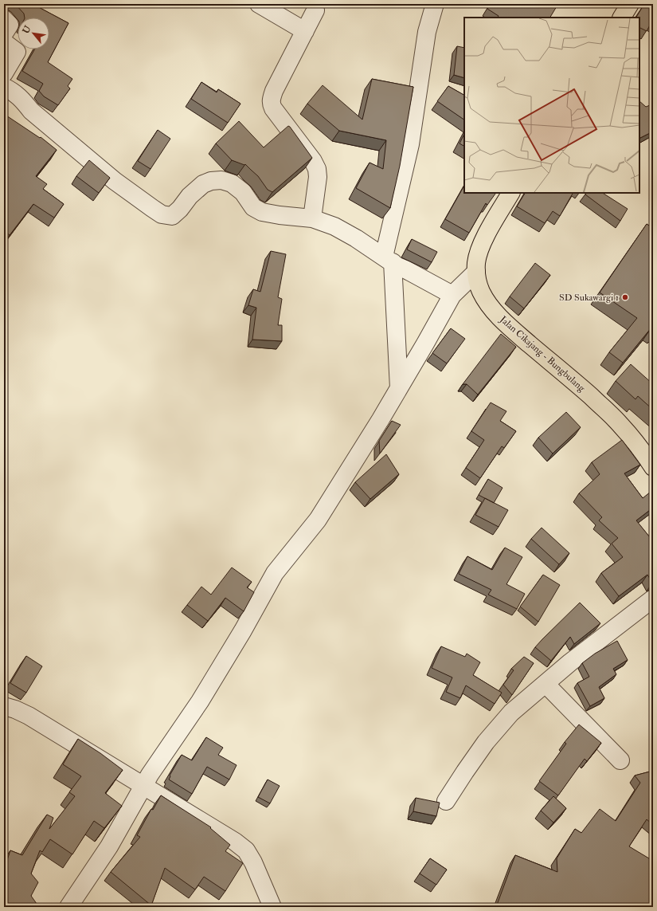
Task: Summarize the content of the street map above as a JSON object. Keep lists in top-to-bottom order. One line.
{"streets":{"main road":["Jalan Cikajang - Bungbulang"]},"places":["SD Sukawargi 1"],"north":"top left"}
